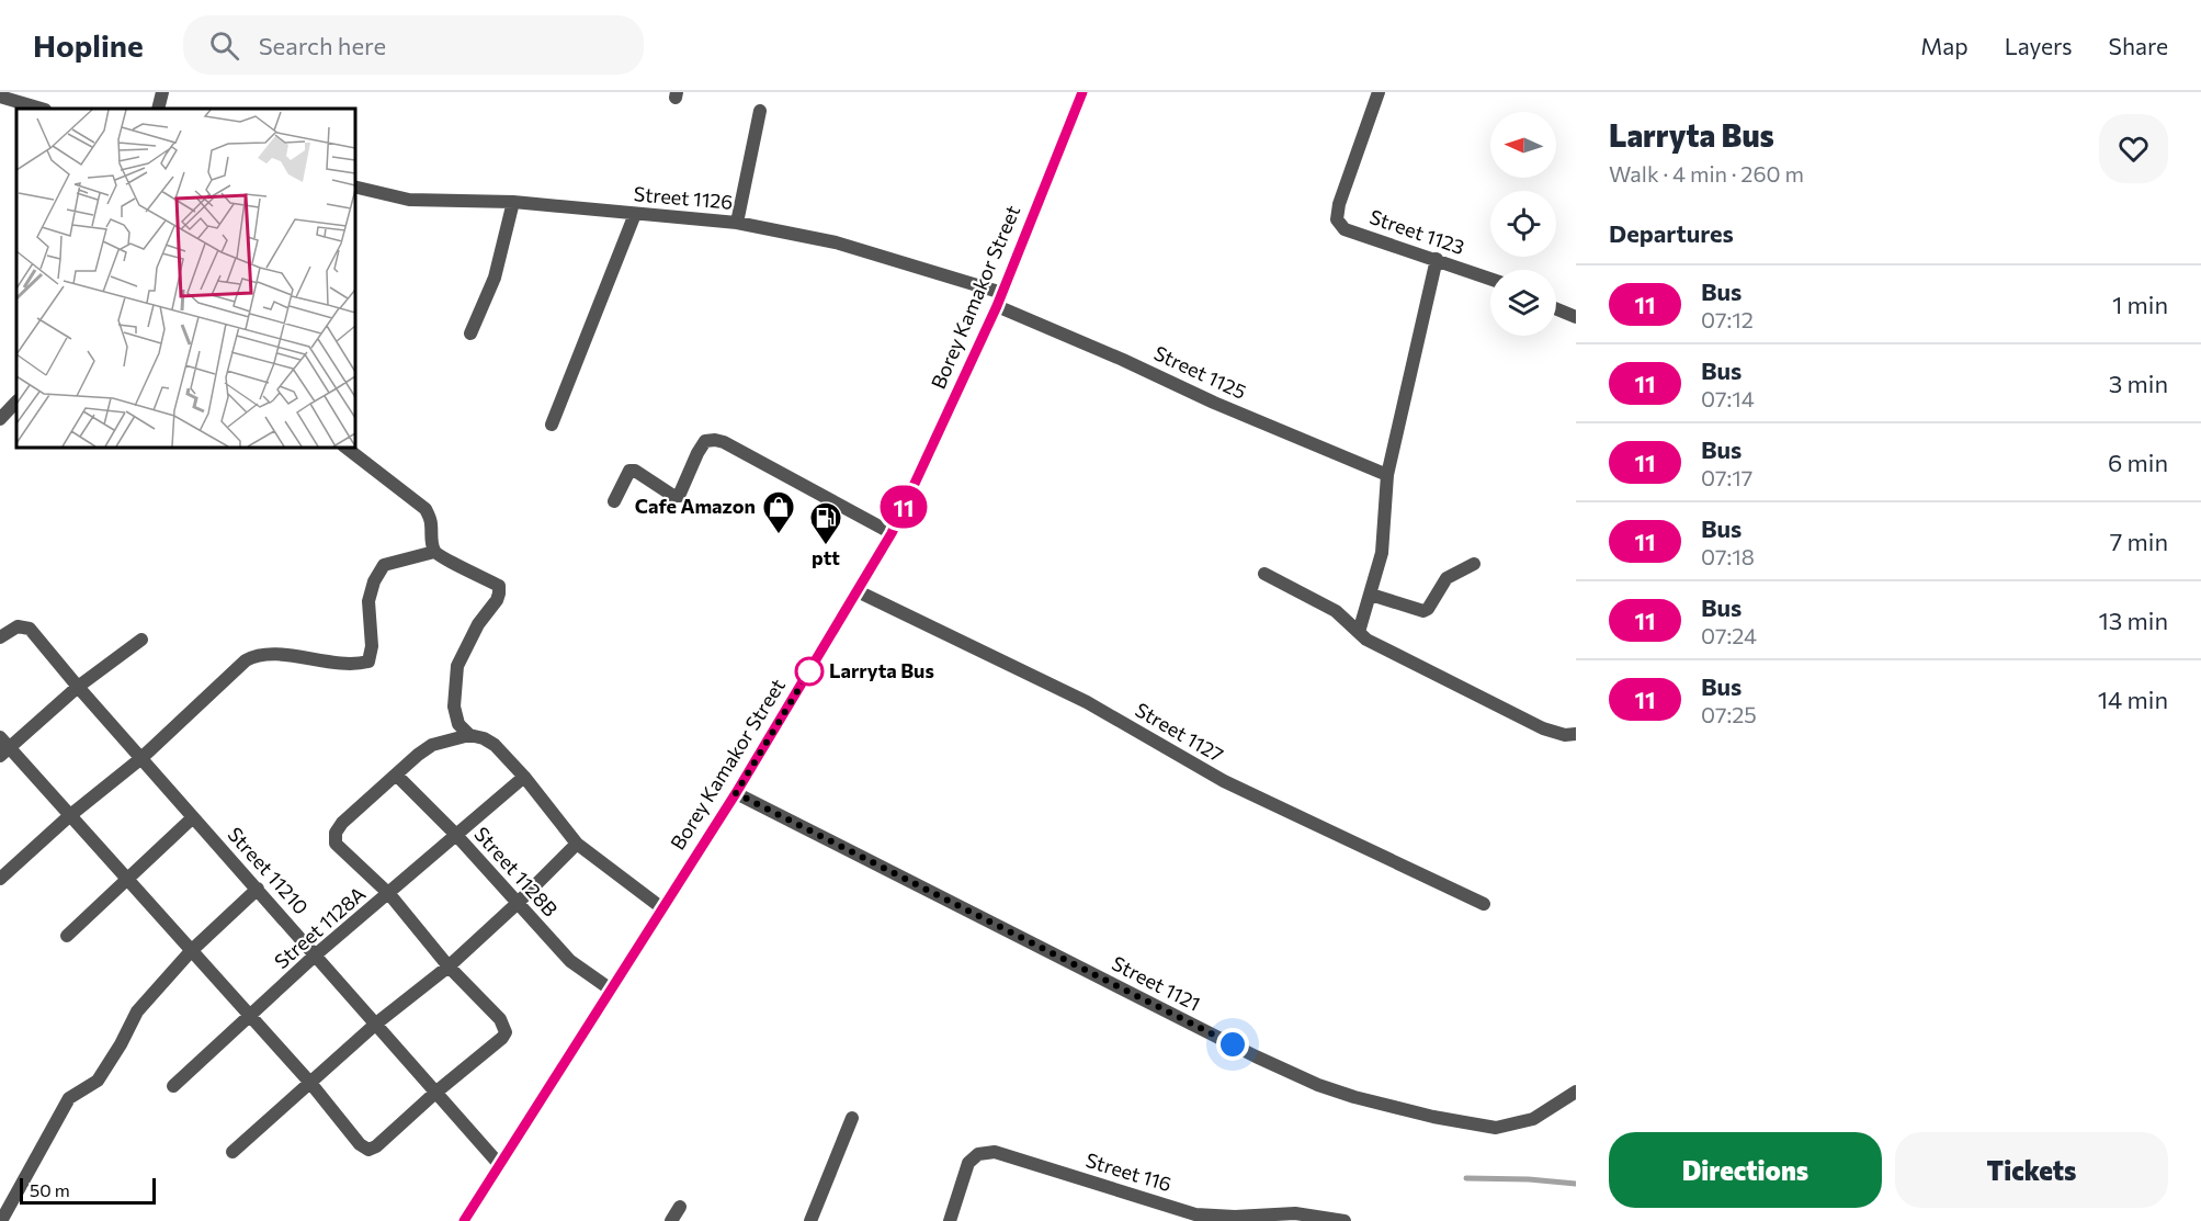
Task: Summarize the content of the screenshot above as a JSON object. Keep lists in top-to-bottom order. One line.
{"streets":{"main road":["Borey Kamakor Street"],"street":["Street 1126","Street 1123","Street 1125","Street 1127","Street 11210","Street 1128B","Street 1128A","Street 1121","Street 116"]},"crossings":[["Street 1126","Borey Kamakor Street"],["Borey Kamakor Street","Street 1125"],["Borey Kamakor Street","Street 1127"],["Borey Kamakor Street","Street 11210"],["Borey Kamakor Street","Street 1128B"],["Borey Kamakor Street","Street 1121"],["Street 11210","Street 1128A"],["Street 1128B","Street 1128A"]],"places":{"shop":["Cafe Amazon"],"fuel station":["ptt"],"other":["Larryta Bus"]},"lines":["bus line 11"],"scale_bar":"50 m","north":"left","page":{"header":"Hopline","search":"Search here","nav":["Map","Layers","Share"],"on_map":"11","heading":[["Larryta Bus","Walk · 4 min · 260 m"],"Departures"],"list":[{"mark":"11","name":"Bus","note":"07:12","value":"1 min"},{"mark":"11","name":"Bus","note":"07:14","value":"3 min"},{"mark":"11","name":"Bus","note":"07:17","value":"6 min"},{"mark":"11","name":"Bus","note":"07:18","value":"7 min"},{"mark":"11","name":"Bus","note":"07:24","value":"13 min"},{"mark":"11","name":"Bus","note":"07:25","value":"14 min"}],"buttons":["Directions","Tickets"],"scale":"50 m"}}
